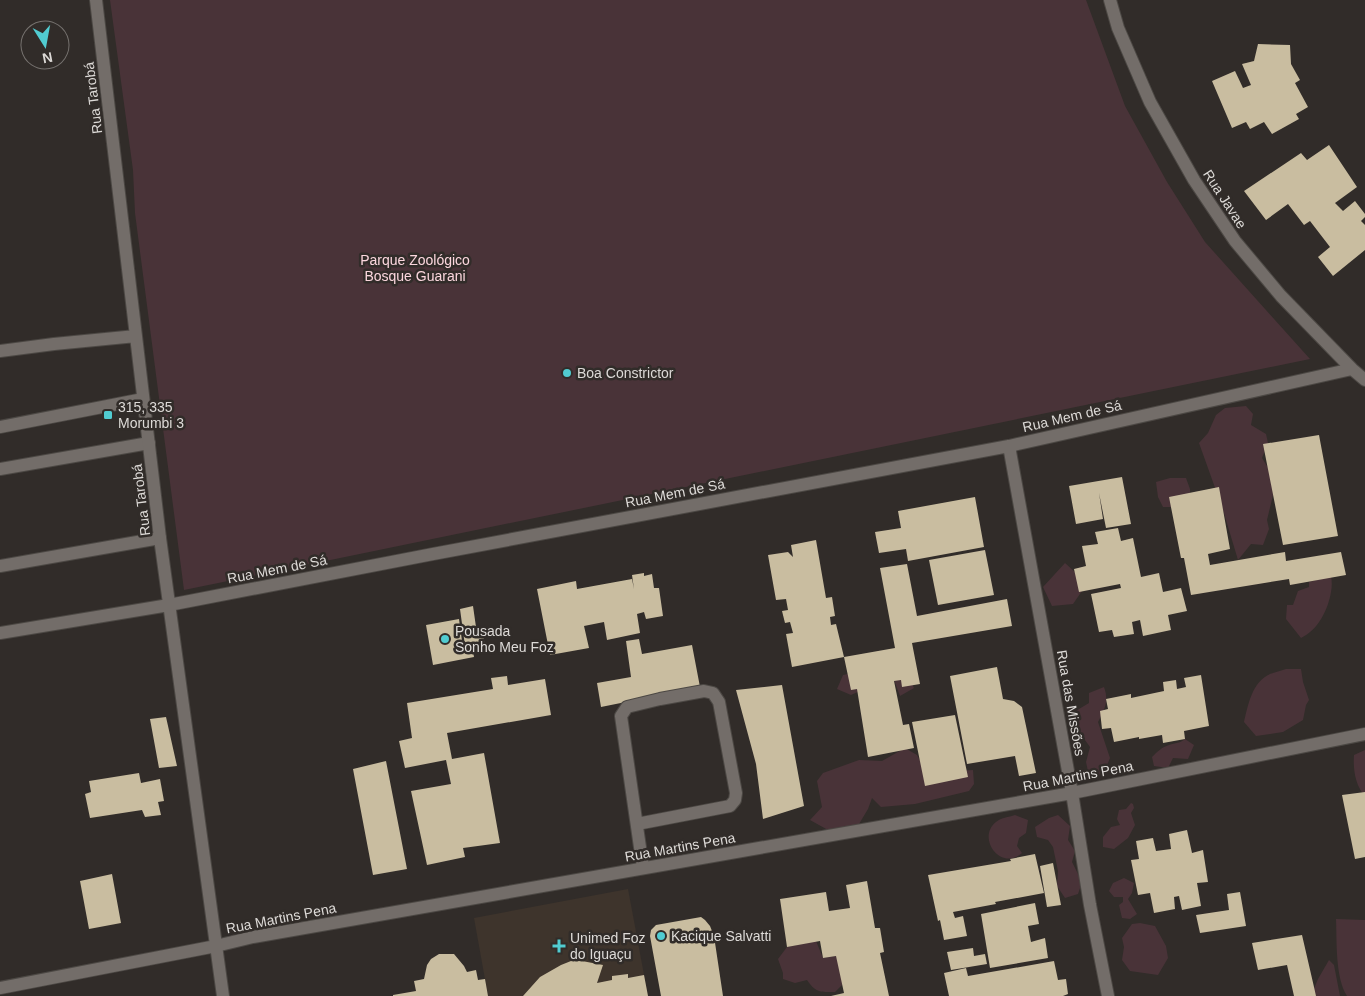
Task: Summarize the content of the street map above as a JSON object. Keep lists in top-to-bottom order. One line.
{"streets":{"street":["Rua Tarobá","Rua Javae","Rua Mem de Sá","Rua das Missões","Rua Martins Pena"]},"crossings":[["Rua Tarobá","Rua Mem de Sá"],["Rua Tarobá","Rua Martins Pena"],["Rua Javae","Rua Mem de Sá"],["Rua Mem de Sá","Rua das Missões"],["Rua das Missões","Rua Martins Pena"]],"parks":["Parque Zoológico Bosque Guarani"],"places":{"other":["Boa Constrictor","Pousada Sonho Meu Foz","Kacique Salvatti"],"transit":["315, 335 Morumbi 3"],"health":["Unimed Foz do Iguaçu"]},"north":"bottom"}
